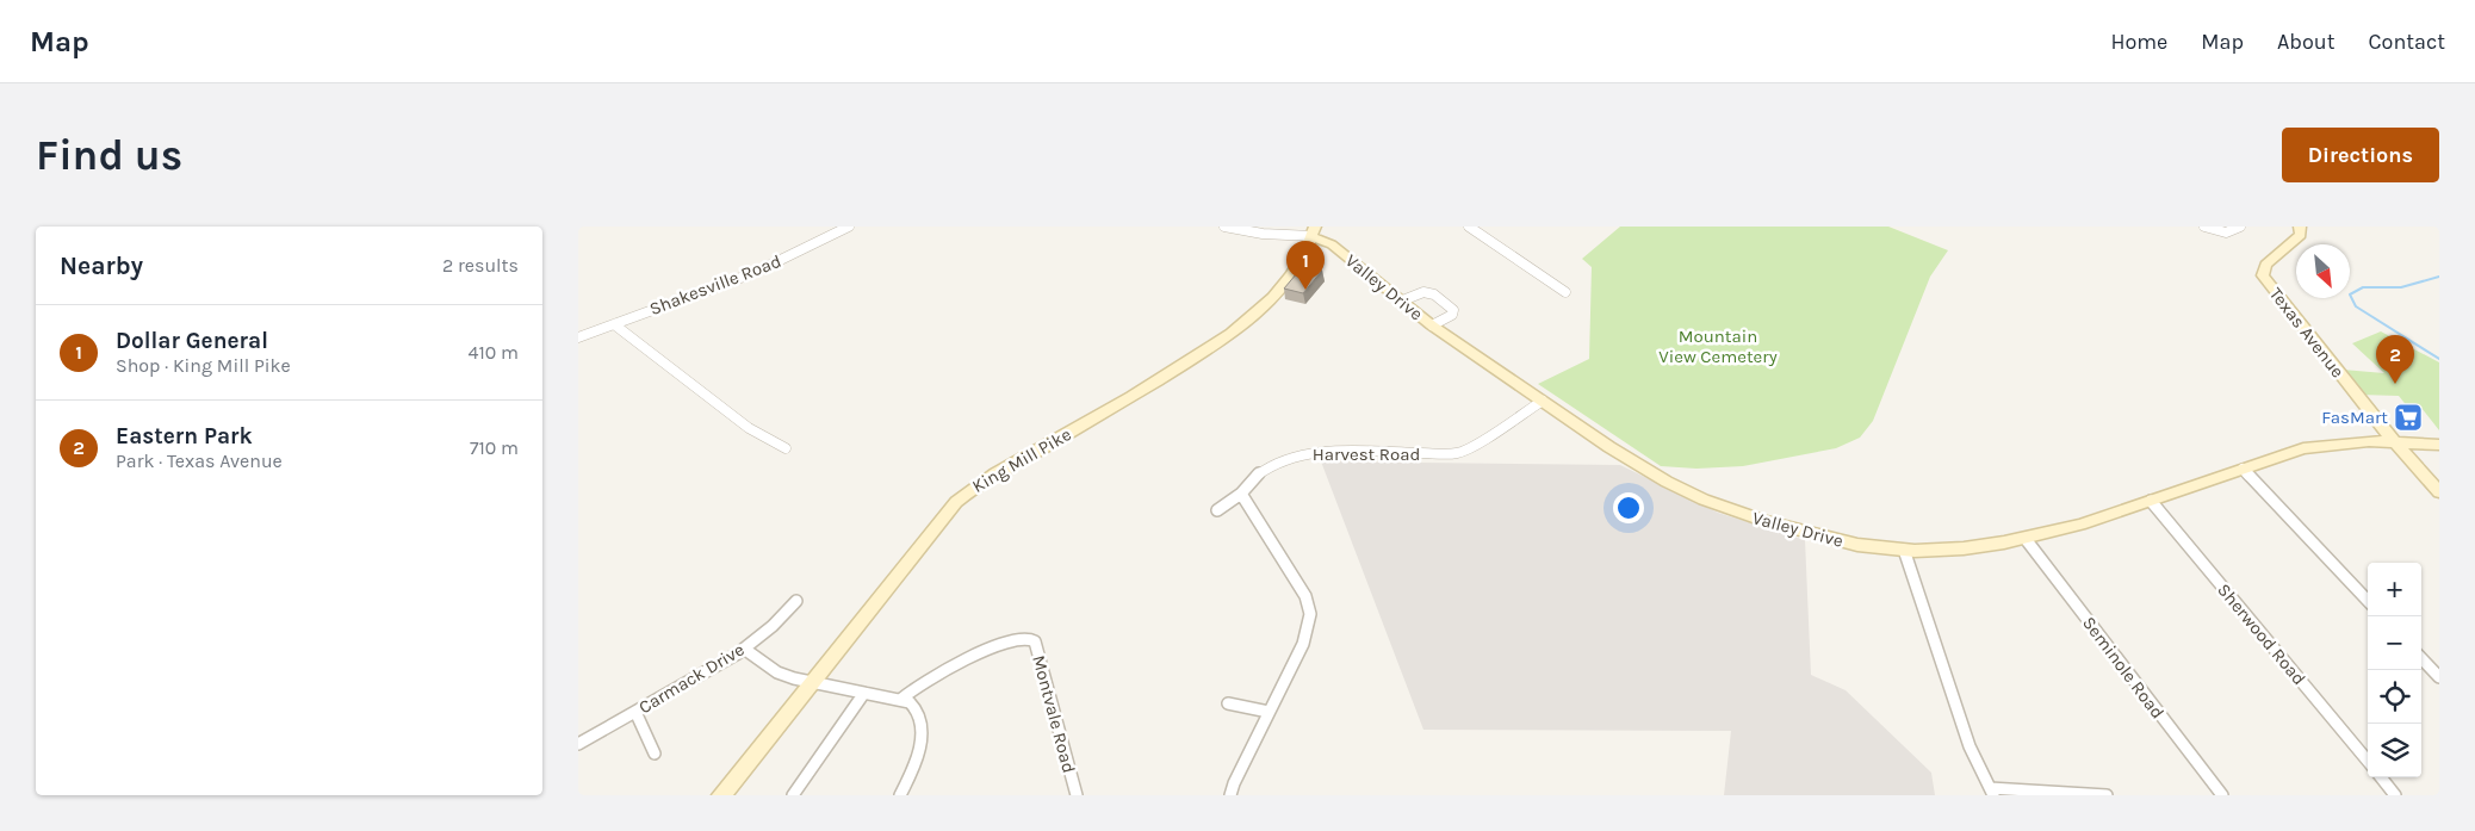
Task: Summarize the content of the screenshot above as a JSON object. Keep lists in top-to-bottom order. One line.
{"streets":{"main road":["Valley Drive","Texas Avenue","King Mill Pike"],"street":["Shakesville Road","Harvest Road","Sherwood Road","Seminole Road","Carmack Drive","Montvale Road"]},"crossings":[["Valley Drive","Texas Avenue"],["Valley Drive","Harvest Road"],["Valley Drive","King Mill Pike"],["Valley Drive","Sherwood Road"],["Valley Drive","Seminole Road"]],"parks":["Mountain View Cemetery"],"places":{"supermarket":["FasMart"]},"north":"bottom right","page":{"header":"Map","nav":["Home","Map","About","Contact"],"buttons":"Directions","title":"Find us","heading":["Nearby","2 results"],"pins":["1","2"],"list":[{"mark":"1","name":"Dollar General","note":"Shop · King Mill Pike","value":"410 m"},{"mark":"2","name":"Eastern Park","note":"Park · Texas Avenue","value":"710 m"}],"map_buttons":["+","−"]}}
